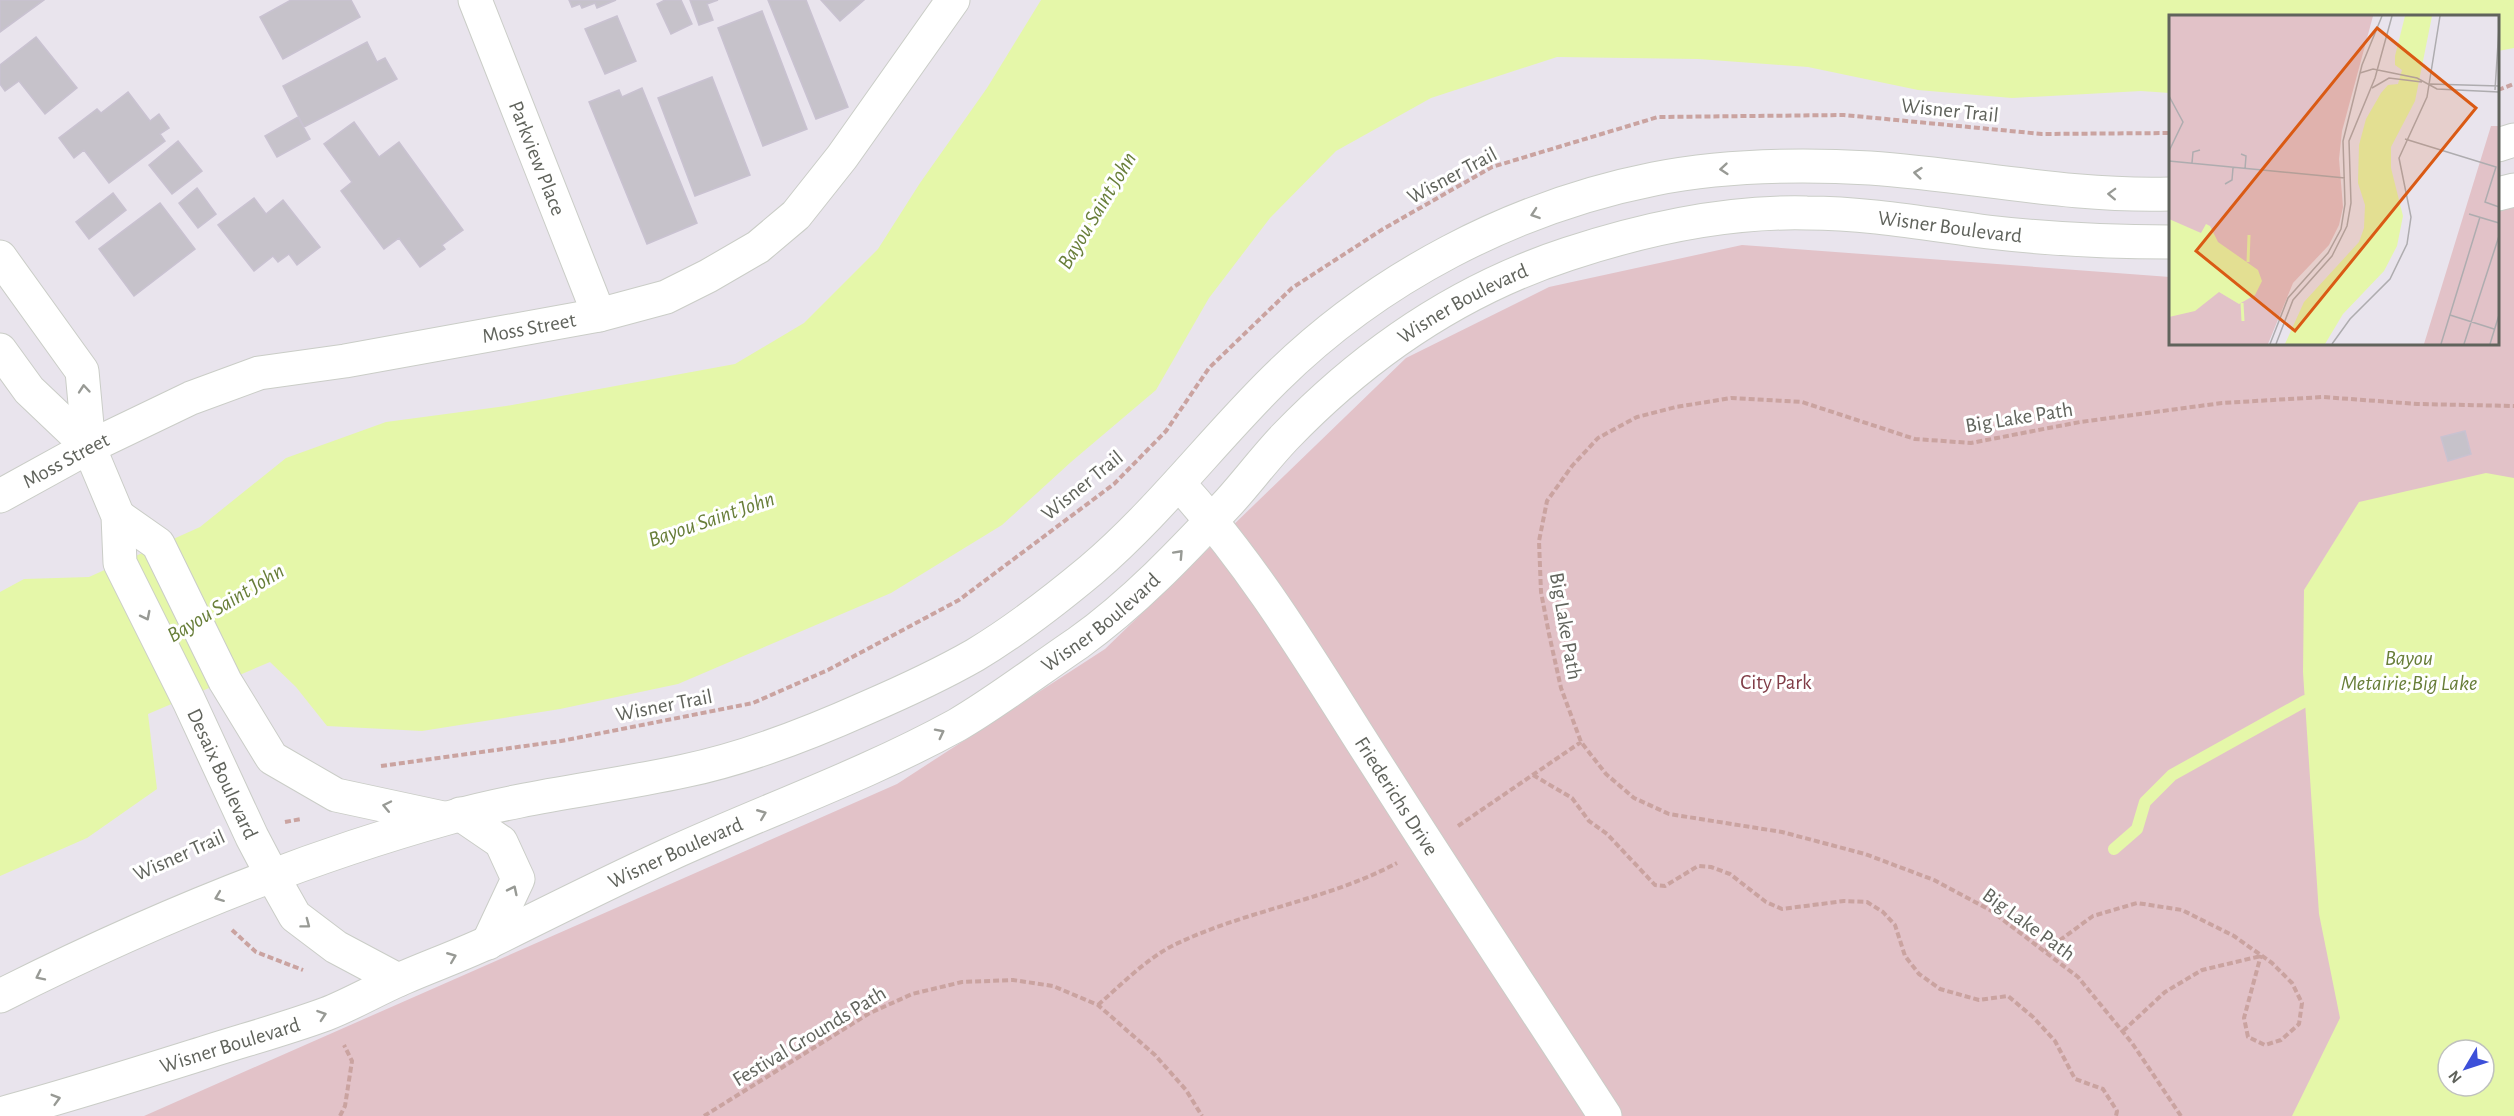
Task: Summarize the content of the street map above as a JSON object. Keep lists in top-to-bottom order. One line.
{"streets":{"street":["Parkview Place","Wisner Boulevard","Moss Street","Desaix Boulevard","Friederichs Drive"],"path":["Wisner Trail","Big Lake Path","Festival Grounds Path"]},"crossings":[["Wisner Trail","Desaix Boulevard"],["Parkview Place","Moss Street"],["Wisner Boulevard","Desaix Boulevard"],["Wisner Boulevard","Friederichs Drive"],["Moss Street","Desaix Boulevard"]],"water":["Bayou Saint John","Bayou Metairie;Big Lake"],"parks":["City Park"],"north":"bottom left"}
